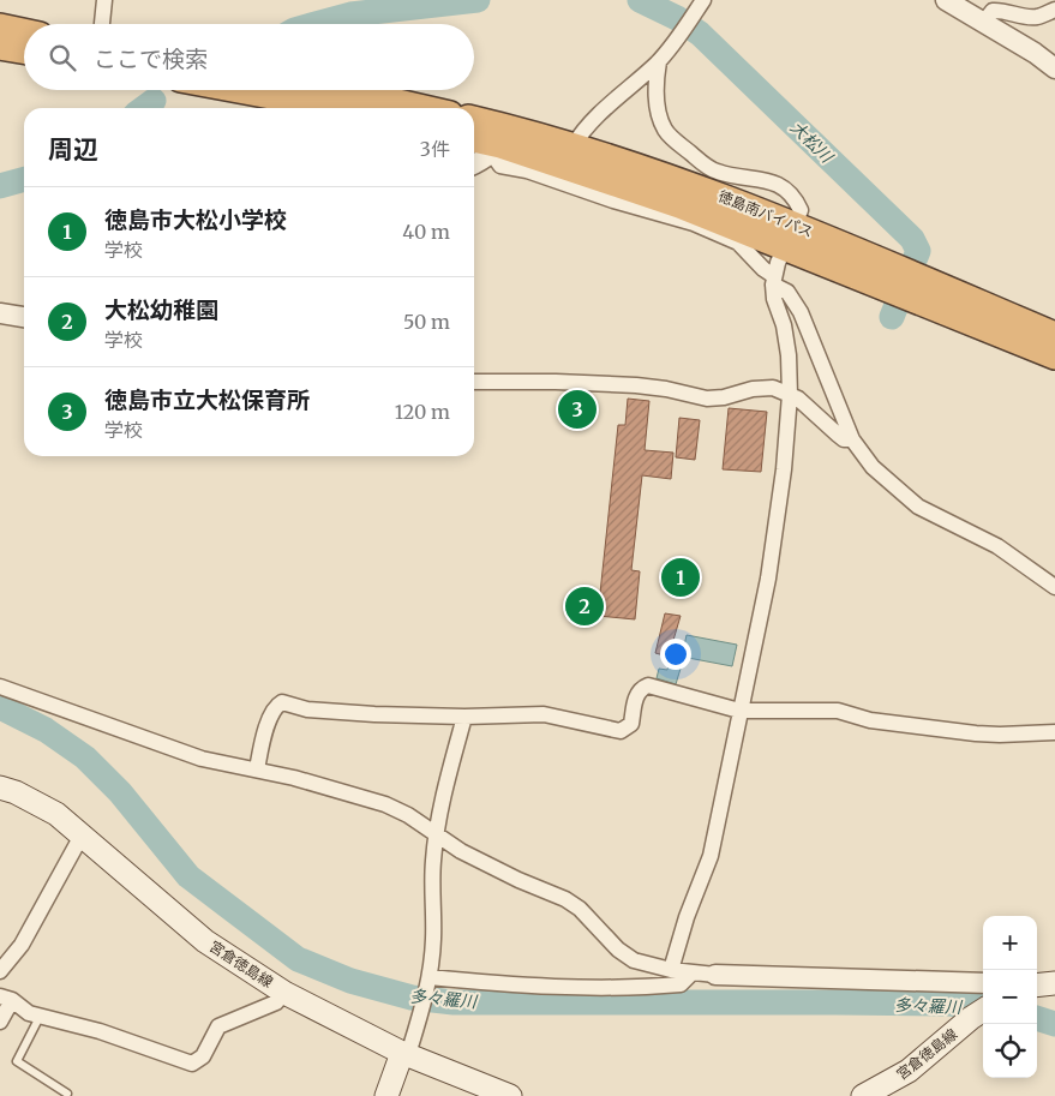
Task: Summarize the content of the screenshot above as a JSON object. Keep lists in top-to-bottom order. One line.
{"streets":{"highway":["徳島南バイパス"],"main road":["宮倉徳島線"]},"water":["大松川","多々羅川"],"page":{"search":"ここで検索","heading":["周辺","3件"],"list":[{"mark":"1","name":"徳島市大松小学校","note":"学校","value":"40 m"},{"mark":"2","name":"大松幼稚園","note":"学校","value":"50 m"},{"mark":"3","name":"徳島市立大松保育所","note":"学校","value":"120 m"}],"pins":["3","1","2"],"map_buttons":["+","−"]}}
